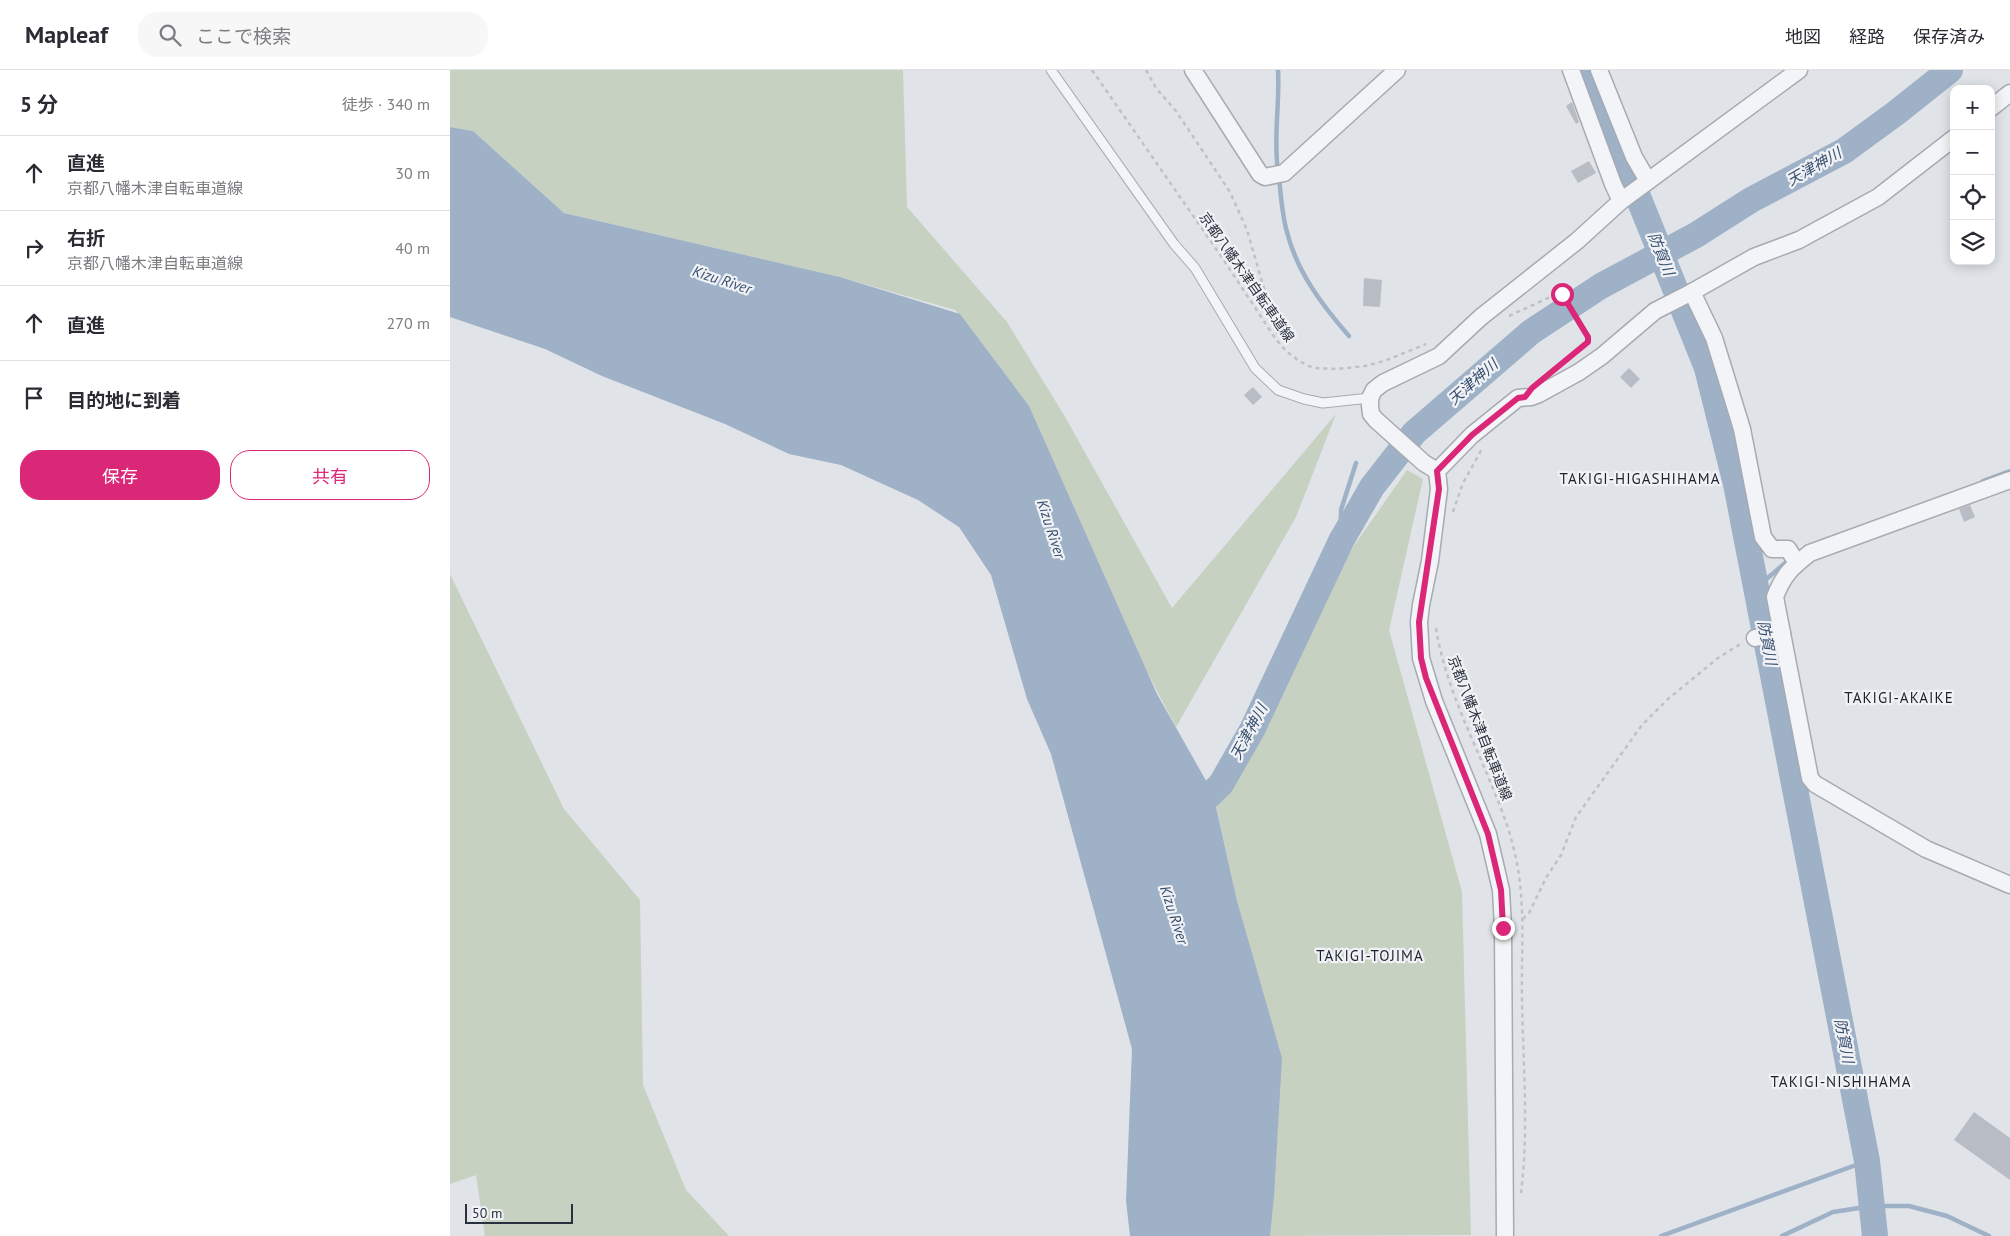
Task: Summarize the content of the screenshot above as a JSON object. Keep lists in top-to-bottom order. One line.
{"streets":{"path":["京都八幡木津自転車道線"]},"districts":["TAKIGI-HIGASHIHAMA","TAKIGI-AKAIKE","TAKIGI-TOJIMA","TAKIGI-NISHIHAMA"],"water":["天津神川","防賀川","Kizu River"],"scale_bar":"50 m","page":{"header":"Mapleaf","search":"ここで検索","nav":["地図","経路","保存済み"],"heading":["5 分","徒歩 · 340 m"],"map_buttons":["+","−"],"list":[["直進","京都八幡木津自転車道線","30 m"],["右折","京都八幡木津自転車道線","40 m"],["直進","270 m"],"目的地に到着"],"buttons":["保存","共有"],"scale":"50 m"}}
